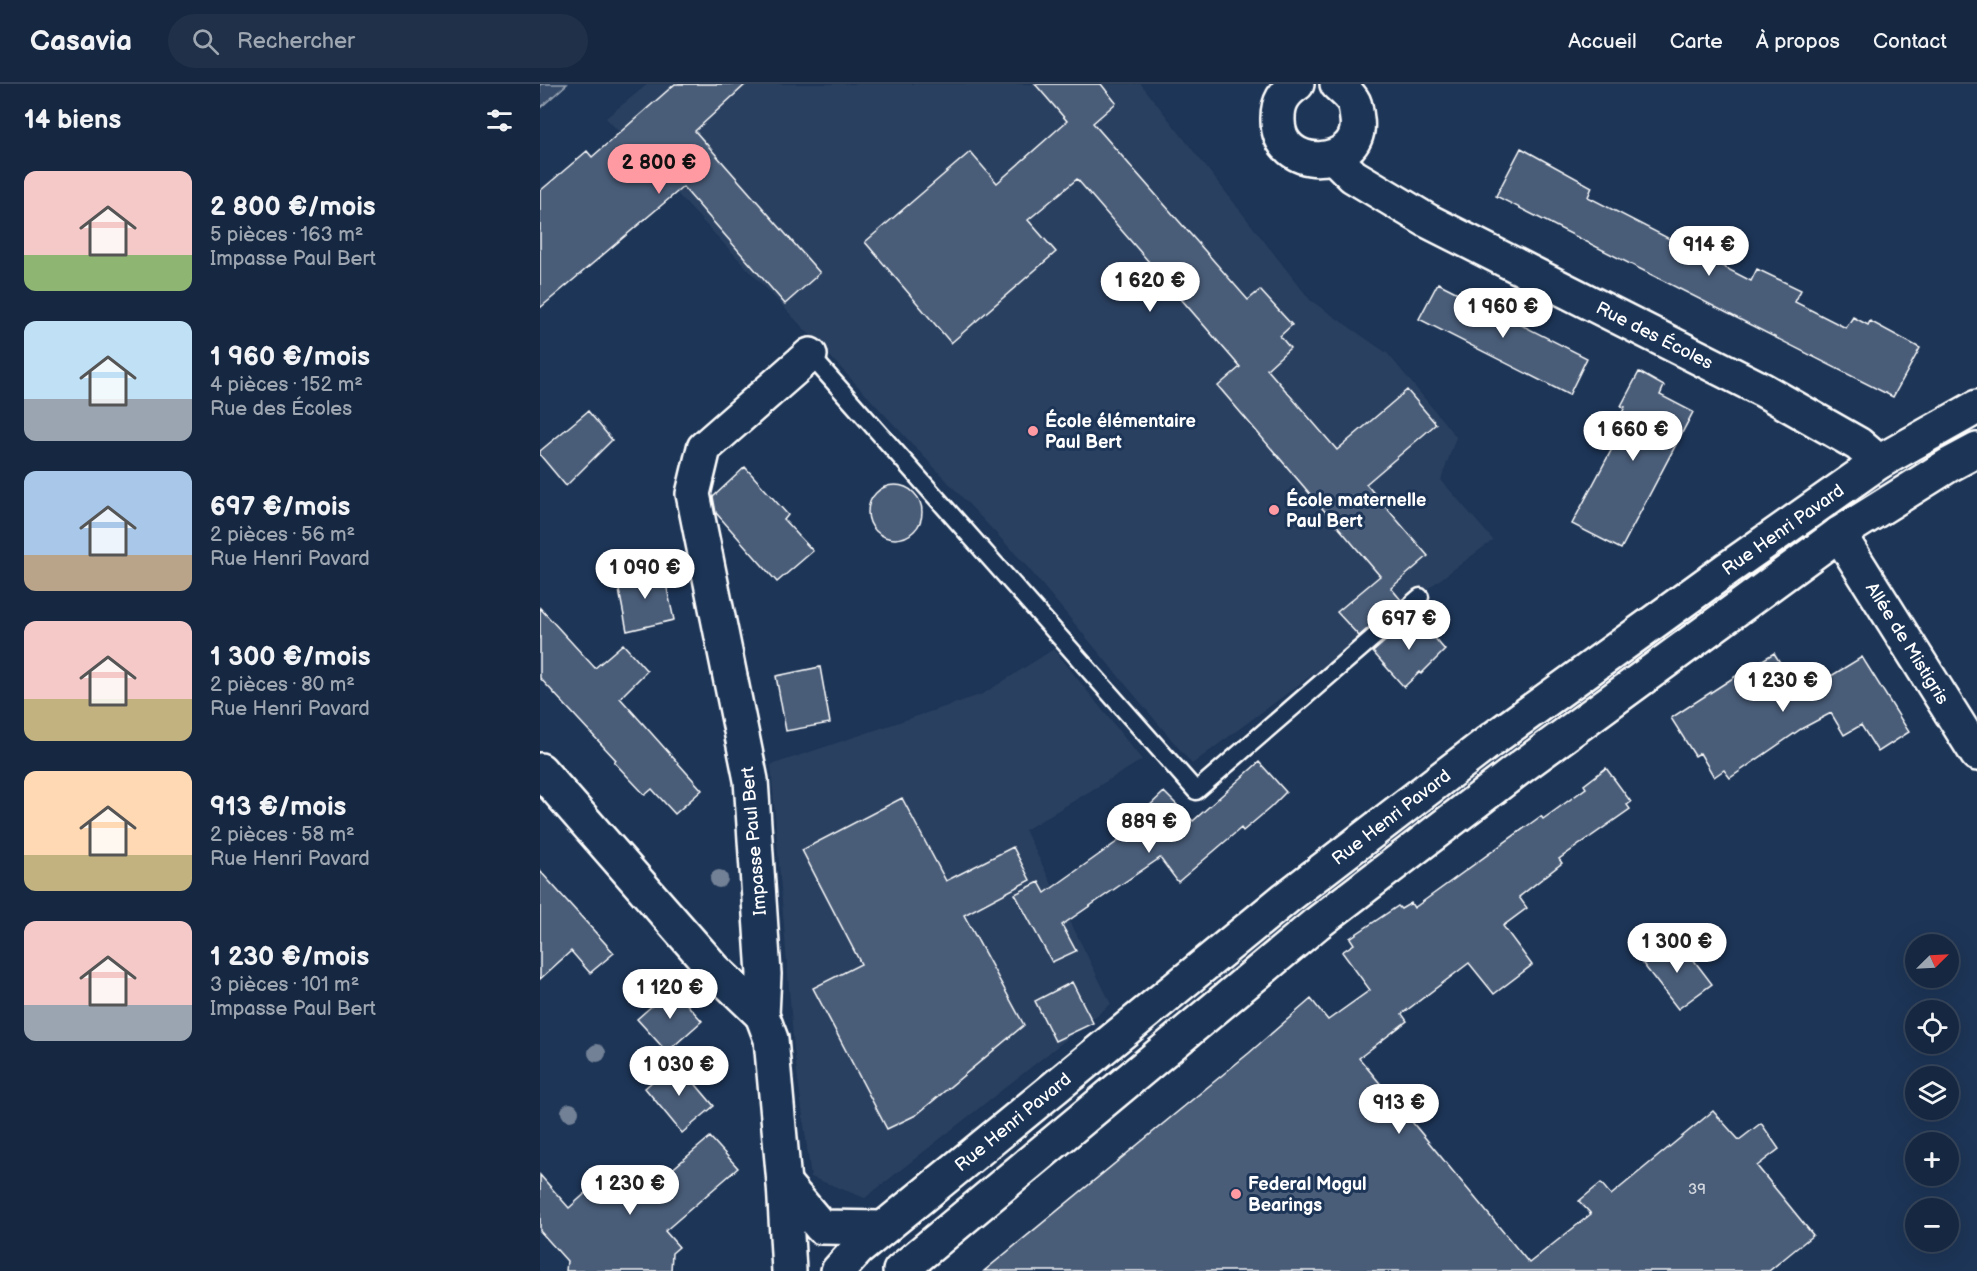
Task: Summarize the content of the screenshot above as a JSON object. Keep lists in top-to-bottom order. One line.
{"streets":{"main road":["Rue des Écoles","Rue Henri Pavard","Allée de Mistigris","Impasse Paul Bert"]},"crossings":[["Rue des Écoles","Rue Henri Pavard"],["Rue Henri Pavard","Allée de Mistigris"]],"places":["École élémentaire Paul Bert","École maternelle Paul Bert","Federal Mogul Bearings"],"house_numbers":["39"],"north":"top right","page":{"header":"Casavia","search":"Rechercher","nav":["Accueil","Carte","À propos","Contact"],"heading":"14 biens","price":["2 800 €","914 €","1 620 €","1 960 €","1 660 €","1 090 €","697 €","1 230 €","889 €","1 300 €","1 120 €","1 030 €","913 €","1 230 €"],"list":[{"name":"2 800 €/mois","note":"5 pièces · 163 m² · Impasse Paul Bert"},{"name":"1 960 €/mois","note":"4 pièces · 152 m² · Rue des Écoles"},{"name":"697 €/mois","note":"2 pièces · 56 m² · Rue Henri Pavard"},{"name":"1 300 €/mois","note":"2 pièces · 80 m² · Rue Henri Pavard"},{"name":"913 €/mois","note":"2 pièces · 58 m² · Rue Henri Pavard"},{"name":"1 230 €/mois","note":"3 pièces · 101 m² · Impasse Paul Bert"}],"map_buttons":["+","−"]}}
